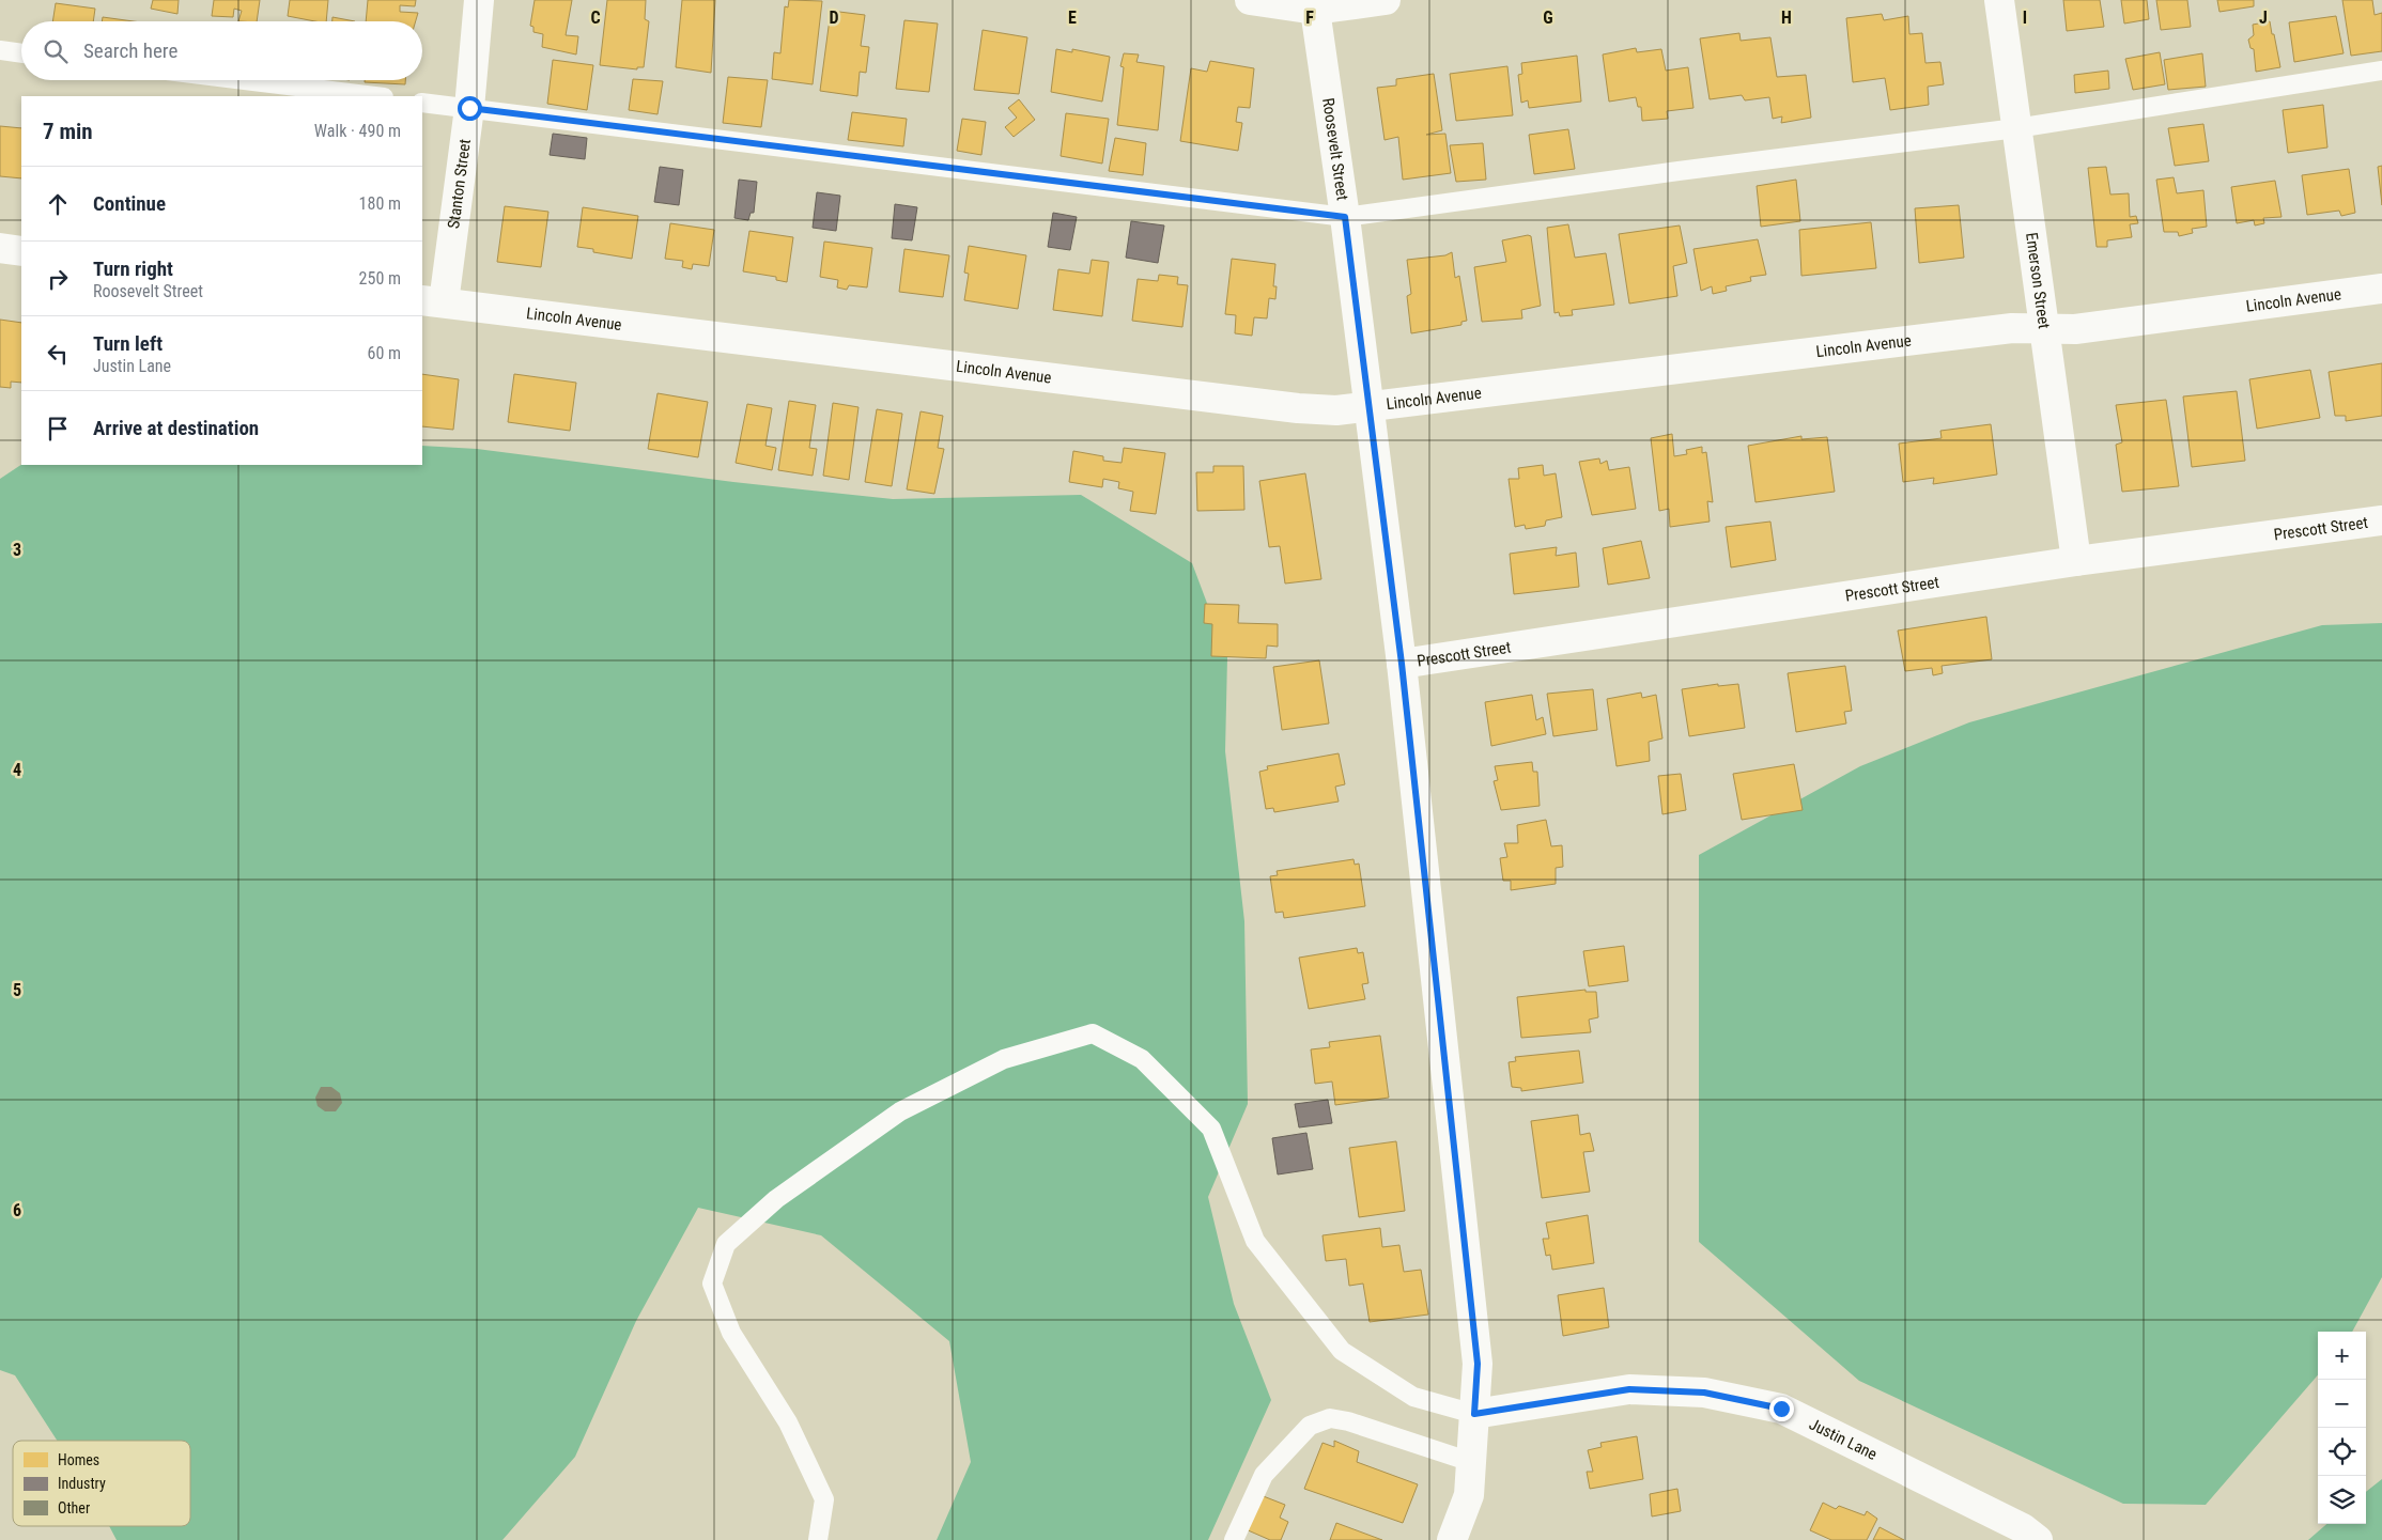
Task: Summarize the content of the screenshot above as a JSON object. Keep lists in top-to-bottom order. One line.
{"streets":{"street":["Roosevelt Street","Stanton Street","Emerson Street","Lincoln Avenue","Prescott Street","Justin Lane"]},"crossings":[["Roosevelt Street","Lincoln Avenue"],["Roosevelt Street","Prescott Street"],["Roosevelt Street","Justin Lane"],["Stanton Street","Lincoln Avenue"],["Emerson Street","Lincoln Avenue"],["Emerson Street","Prescott Street"]],"legend":["Homes","Industry","Other"],"page":{"search":"Search here","heading":["7 min","Walk · 490 m"],"list":[["Continue","180 m"],["Turn right","Roosevelt Street","250 m"],["Turn left","Justin Lane","60 m"],"Arrive at destination"],"map_buttons":["+","−"]},"grid":{"columns":["C","D","E","F","G","H","I","J"],"rows":["3","4","5","6"]}}
